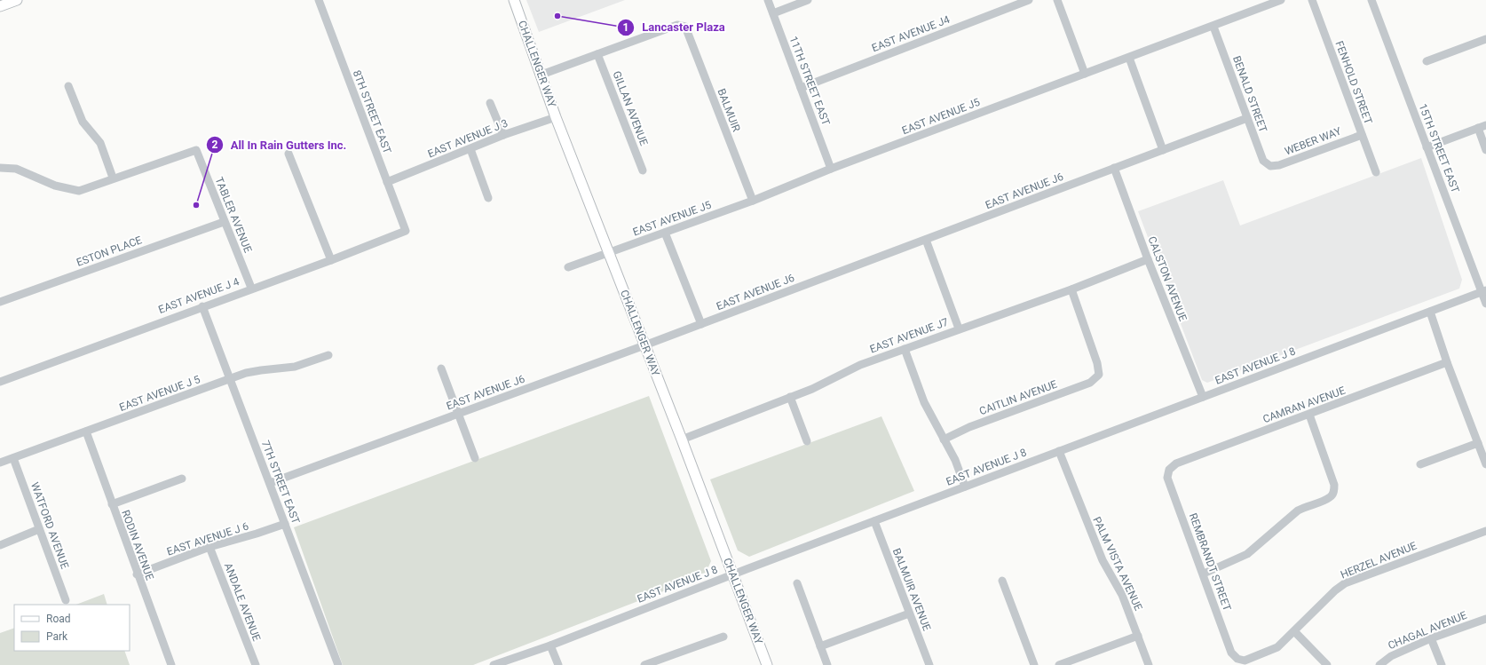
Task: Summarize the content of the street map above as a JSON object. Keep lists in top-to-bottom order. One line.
{"streets":{"main road":["CHALLENGER WAY"],"street":["EAST AVENUE J4","11TH STREET EAST","FENHOLD STREET","BENALD STREET","GILLAN AVENUE","BALMUIR","8TH STREET EAST","EAST AVENUE J5","EAST AVENUE J 3","WEBER WAY","15TH STREET EAST","EAST AVENUE J6","TABLER AVENUE","ESTON PLACE","CALSTON AVENUE","EAST AVENUE J 4","EAST AVENUE J7","EAST AVENUE J 8","EAST AVENUE J 5","CAITLIN AVENUE","CAMRAN AVENUE","7TH STREET EAST","WATFORD AVENUE","EAST AVENUE J 6","RODIN AVENUE","HERZEL AVENUE","REMBRANDT STREET","PALM VISTA AVENUE","BALMUIR AVENUE","ANDALE AVENUE","CHAGAL AVENUE"]},"crossings":[["EAST AVENUE J4","11TH STREET EAST"],["CHALLENGER WAY","EAST AVENUE J5"],["CHALLENGER WAY","EAST AVENUE J 3"],["CHALLENGER WAY","EAST AVENUE J6"],["CHALLENGER WAY","EAST AVENUE J7"],["CHALLENGER WAY","EAST AVENUE J 8"],["11TH STREET EAST","EAST AVENUE J5"],["FENHOLD STREET","WEBER WAY"],["BENALD STREET","EAST AVENUE J5"],["BENALD STREET","WEBER WAY"],["BENALD STREET","EAST AVENUE J6"],["GILLAN AVENUE","BALMUIR"],["BALMUIR","EAST AVENUE J5"],["8TH STREET EAST","EAST AVENUE J 3"],["8TH STREET EAST","EAST AVENUE J 4"],["15TH STREET EAST","EAST AVENUE J 8"],["EAST AVENUE J6","CALSTON AVENUE"],["EAST AVENUE J6","7TH STREET EAST"],["TABLER AVENUE","ESTON PLACE"],["TABLER AVENUE","EAST AVENUE J 4"],["CALSTON AVENUE","EAST AVENUE J7"],["CALSTON AVENUE","EAST AVENUE J 8"],["EAST AVENUE J 4","7TH STREET EAST"],["EAST AVENUE J7","CAITLIN AVENUE"],["EAST AVENUE J 8","PALM VISTA AVENUE"],["EAST AVENUE J 8","BALMUIR AVENUE"],["EAST AVENUE J 5","7TH STREET EAST"],["EAST AVENUE J 5","WATFORD AVENUE"],["EAST AVENUE J 5","RODIN AVENUE"],["CAMRAN AVENUE","REMBRANDT STREET"],["7TH STREET EAST","EAST AVENUE J 6"],["EAST AVENUE J 6","RODIN AVENUE"],["EAST AVENUE J 6","ANDALE AVENUE"],["HERZEL AVENUE","REMBRANDT STREET"]],"places":["Lancaster Plaza","All In Rain Gutters Inc."],"legend":["Road","Park"]}
